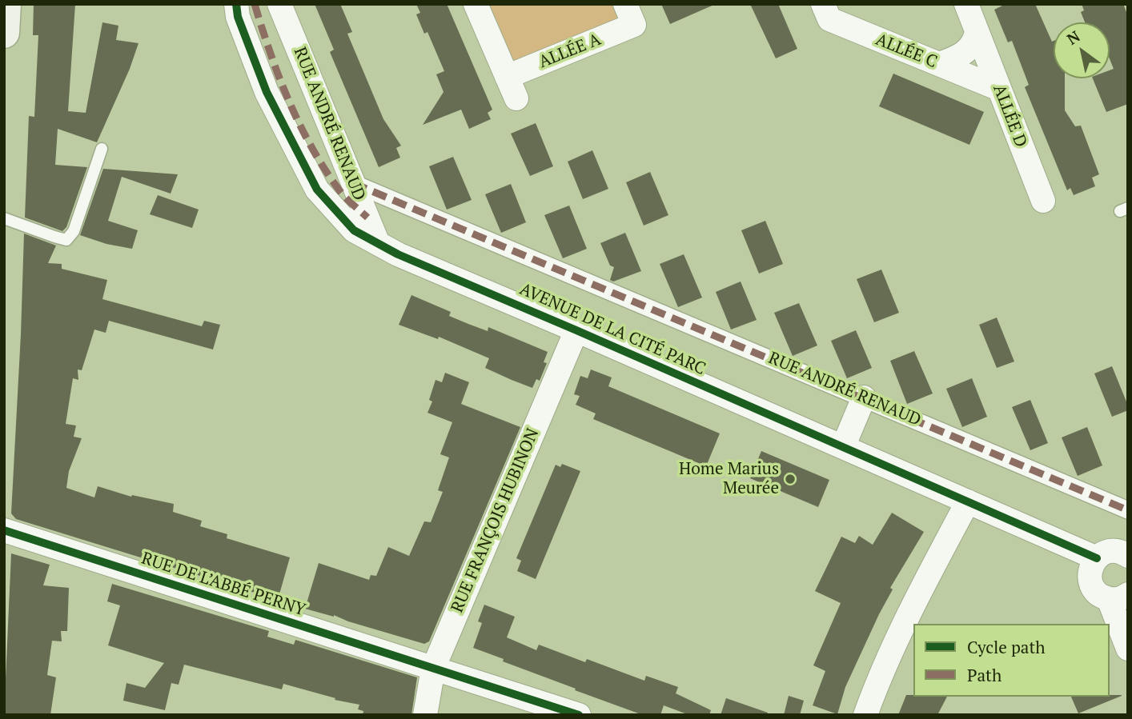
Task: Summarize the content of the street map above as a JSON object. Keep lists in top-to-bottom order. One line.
{"streets":{"street":["ALLÉE A","ALLÉE C","ALLÉE D","RUE ANDRÉ RENAUD","AVENUE DE LA CITÉ PARC","RUE FRANÇOIS HUBINON","RUE DE L’ABBÉ PERNY"]},"crossings":[["ALLÉE C","ALLÉE D"],["RUE ANDRÉ RENAUD","AVENUE DE LA CITÉ PARC"],["AVENUE DE LA CITÉ PARC","RUE FRANÇOIS HUBINON"],["RUE FRANÇOIS HUBINON","RUE DE L’ABBÉ PERNY"]],"places":["Home Marius Meurée"],"legend":["Cycle path","Path"],"north":"top left"}
